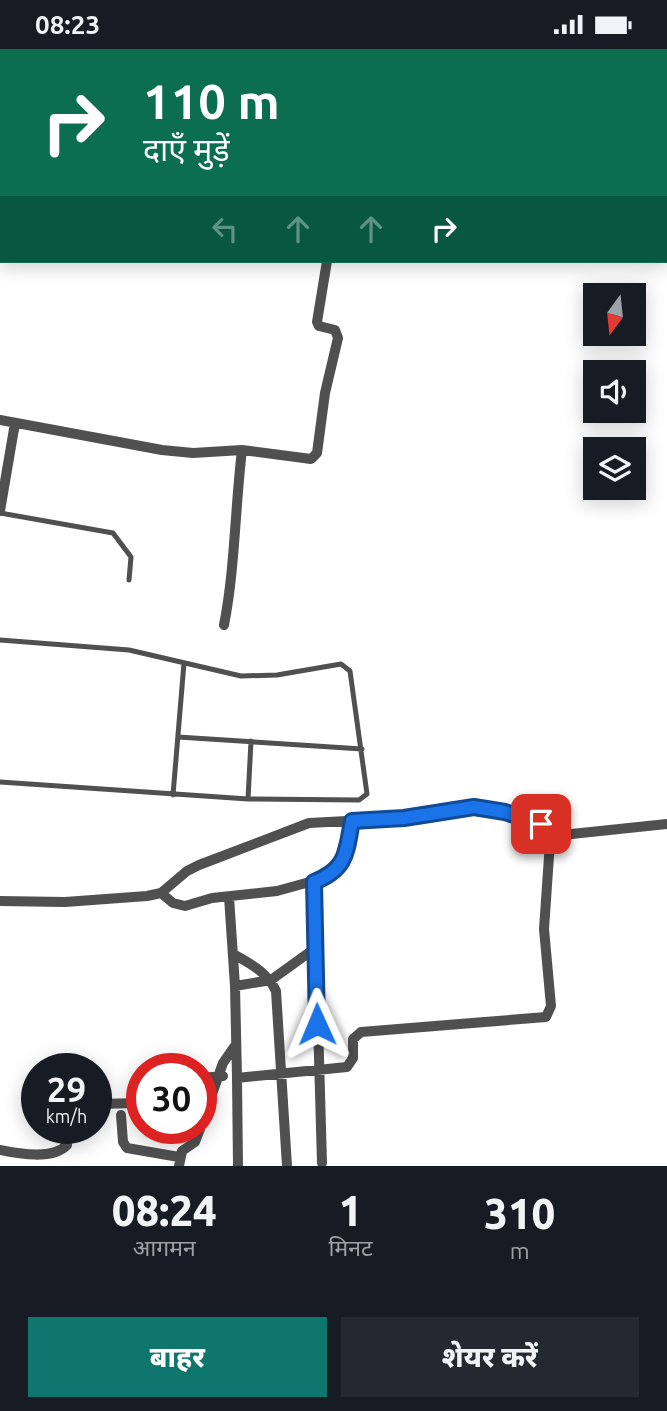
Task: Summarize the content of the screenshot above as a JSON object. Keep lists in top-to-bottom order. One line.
{"north":"bottom","page":{"status":"08:23","turn":["110 m","दाएँ मुड़ें"],"speed":"29 km/h","limit":"30","eta":["08:24","आगमन","1","मिनट","310","m"],"buttons":["बाहर","शेयर करें"]}}
